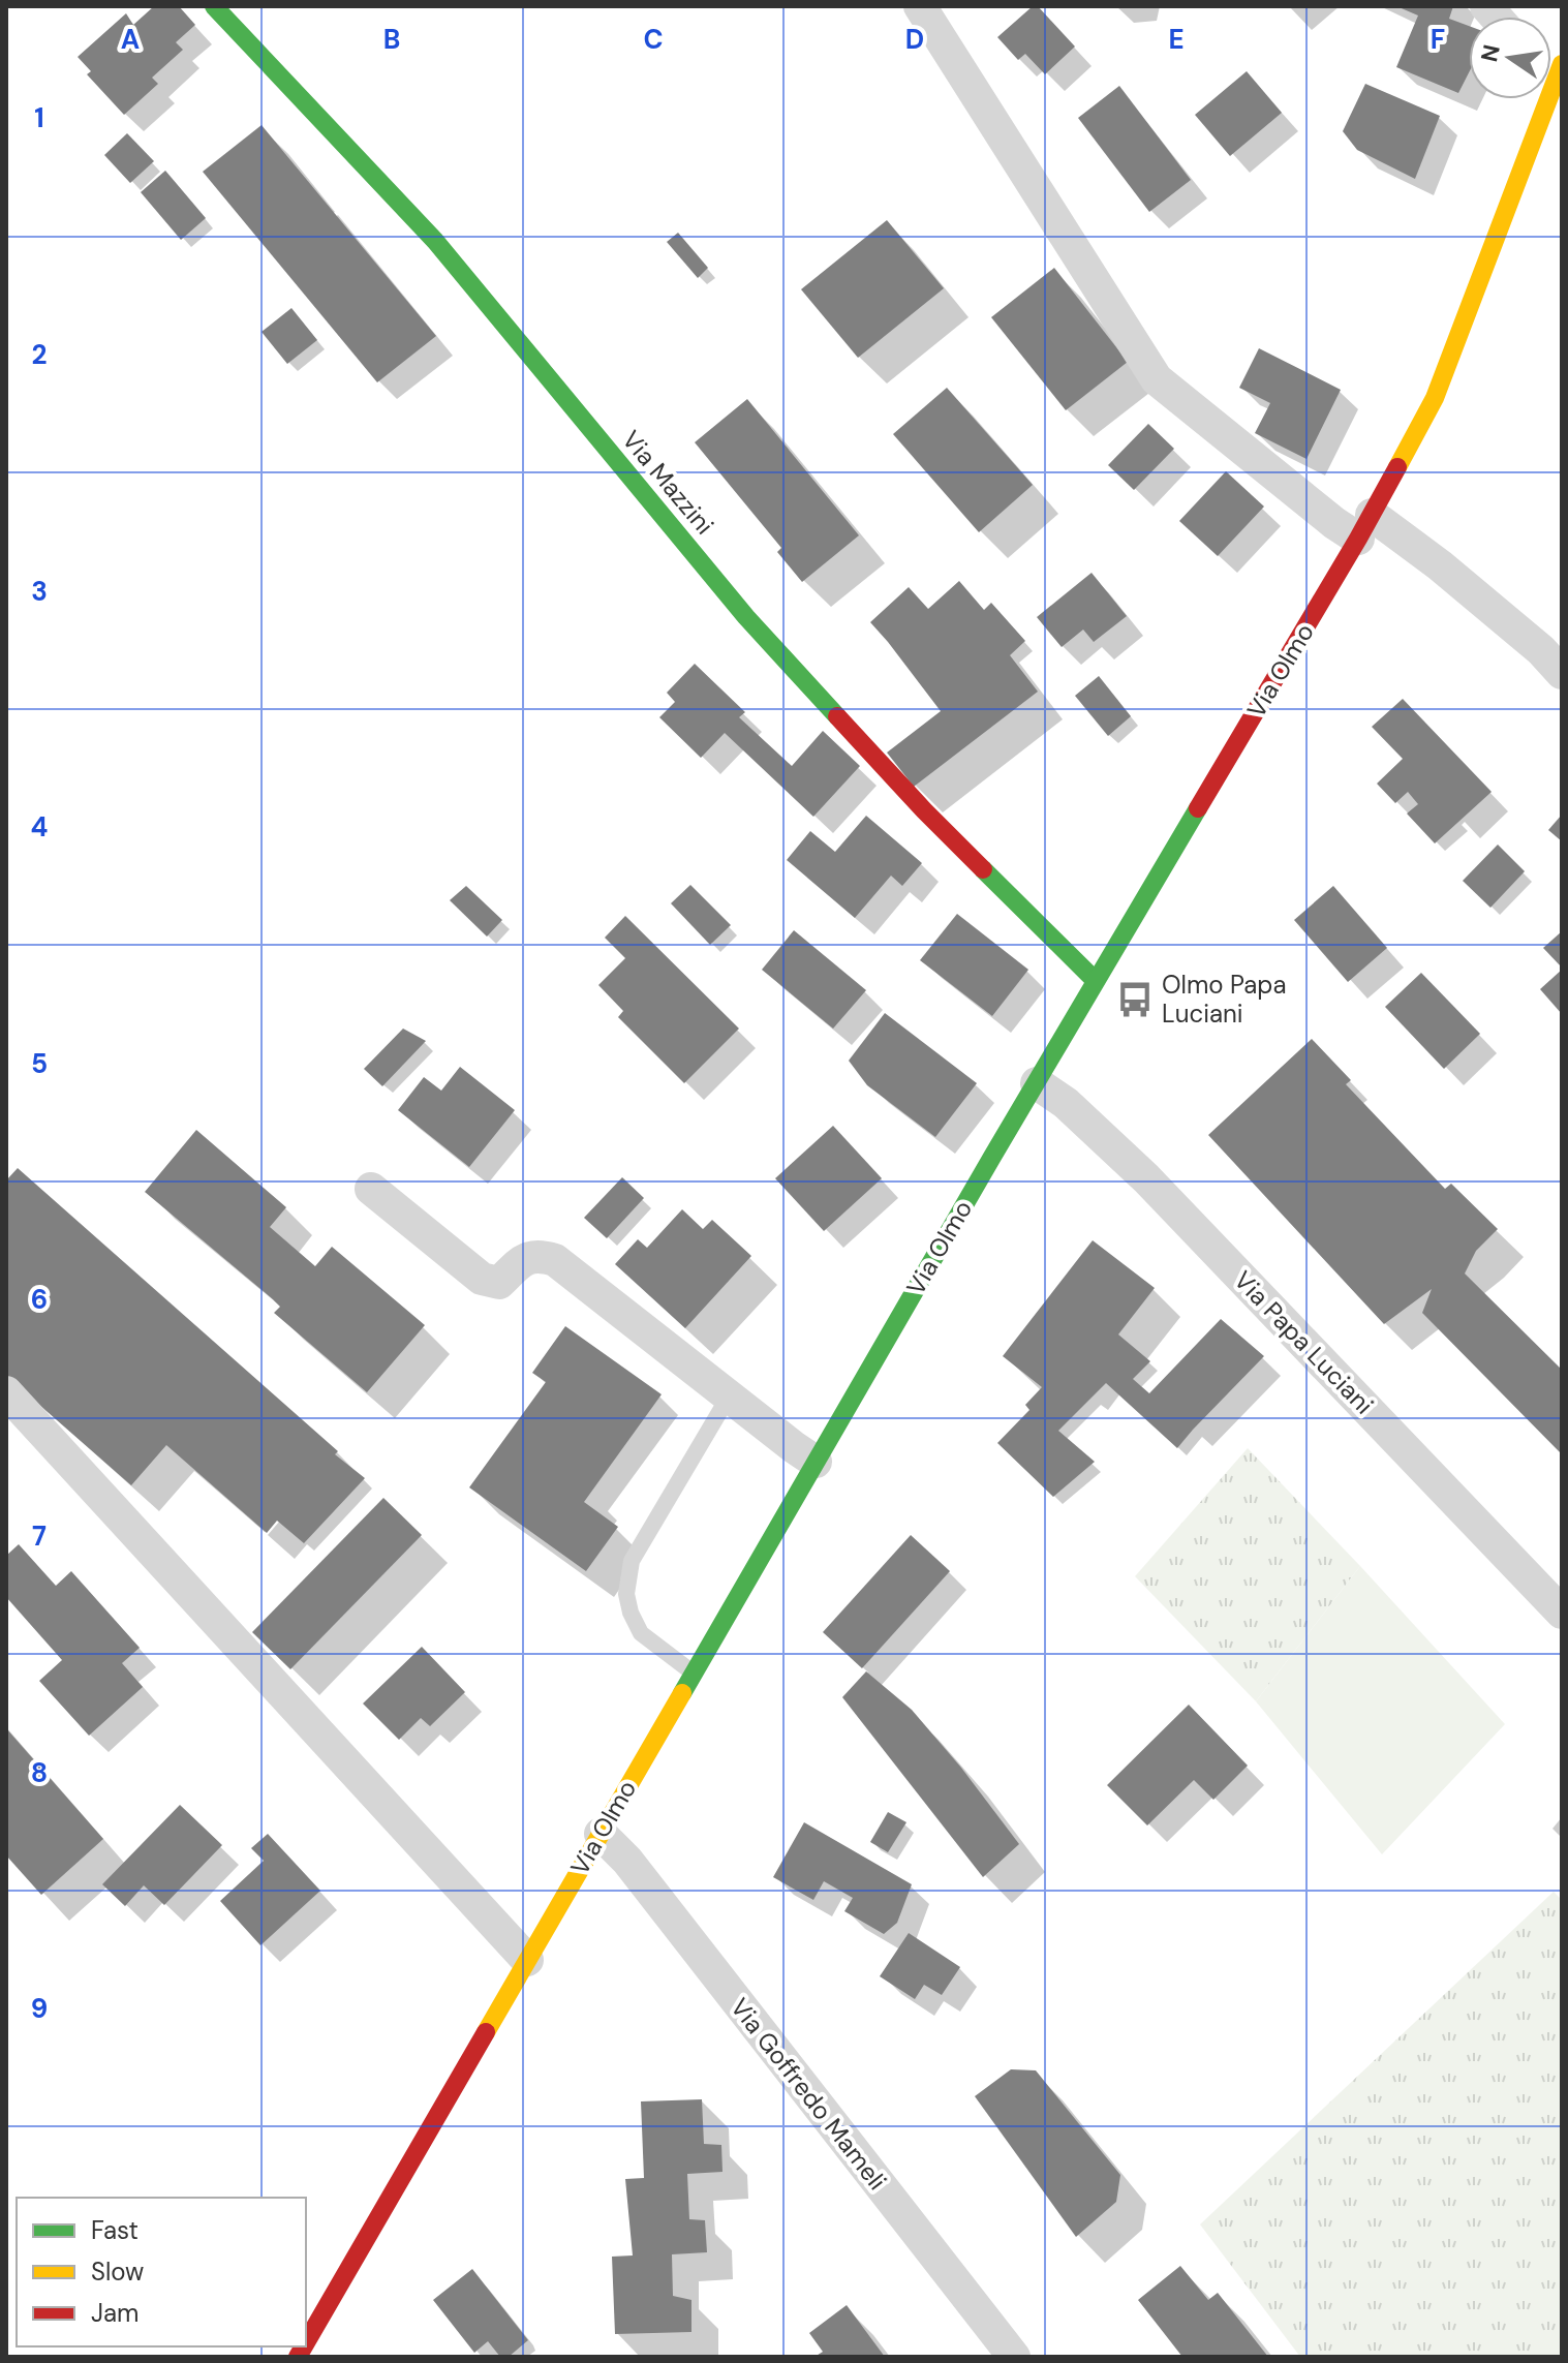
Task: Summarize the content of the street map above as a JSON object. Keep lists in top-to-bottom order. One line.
{"streets":{"street":["Via Mazzini","Via Olmo","Via Papa Luciani","Via Goffredo Mameli"]},"crossings":[["Via Mazzini","Via Olmo"],["Via Olmo","Via Papa Luciani"],["Via Olmo","Via Goffredo Mameli"]],"places":{"bus stop":["Olmo Papa Luciani"]},"legend":["Fast","Slow","Jam"],"north":"left","grid":{"columns":["A","B","C","D","E","F"],"rows":["1","2","3","4","5","6","7","8","9"]}}
